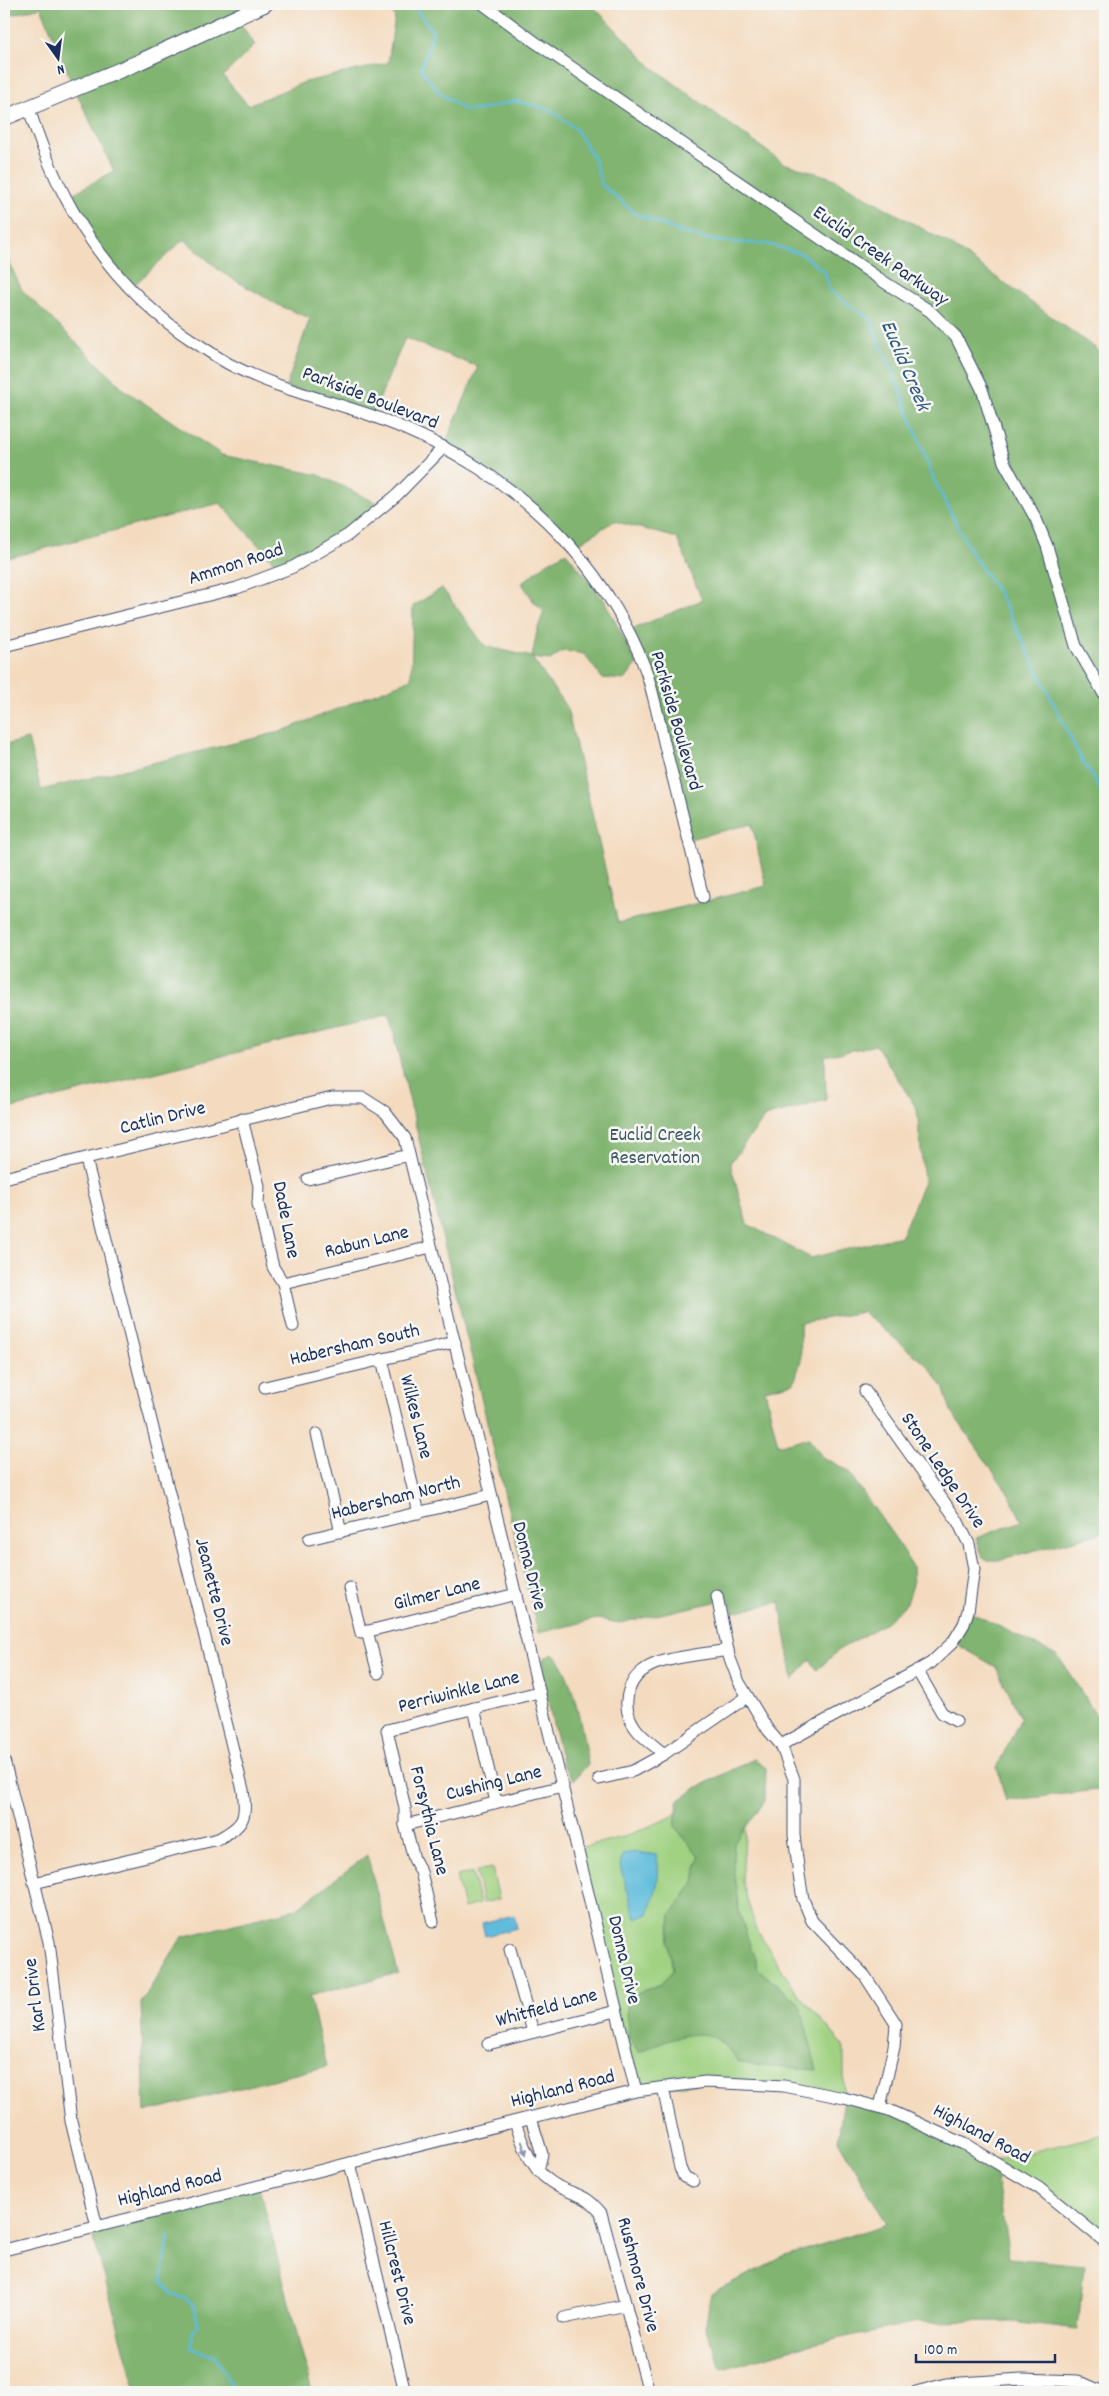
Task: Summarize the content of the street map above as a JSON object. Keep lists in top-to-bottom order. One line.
{"streets":{"street":["Euclid Creek Parkway","Parkside Boulevard","Ammon Road","Catlin Drive","Dade Lane","Rabun Lane","Habersham South","Wilkes Lane","Stone Ledge Drive","Habersham North","Donna Drive","Jeanette Drive","Gilmer Lane","Perriwinkle Lane","Cushing Lane","Forsythia Lane","Karl Drive","Whitfield Lane","Highland Road","Hillcrest Drive","Rushmore Drive"]},"crossings":[["Parkside Boulevard","Ammon Road"],["Catlin Drive","Dade Lane"],["Catlin Drive","Donna Drive"],["Catlin Drive","Jeanette Drive"],["Dade Lane","Rabun Lane"],["Rabun Lane","Donna Drive"],["Habersham South","Wilkes Lane"],["Habersham South","Donna Drive"],["Wilkes Lane","Habersham North"],["Habersham North","Donna Drive"],["Donna Drive","Gilmer Lane"],["Donna Drive","Perriwinkle Lane"],["Donna Drive","Cushing Lane"],["Donna Drive","Whitfield Lane"],["Donna Drive","Highland Road"],["Jeanette Drive","Karl Drive"],["Perriwinkle Lane","Forsythia Lane"],["Cushing Lane","Forsythia Lane"],["Karl Drive","Highland Road"],["Highland Road","Hillcrest Drive"],["Highland Road","Rushmore Drive"]],"water":["Euclid Creek"],"parks":["Euclid Creek Reservation"],"scale_bar":"100 m","north":"bottom"}
